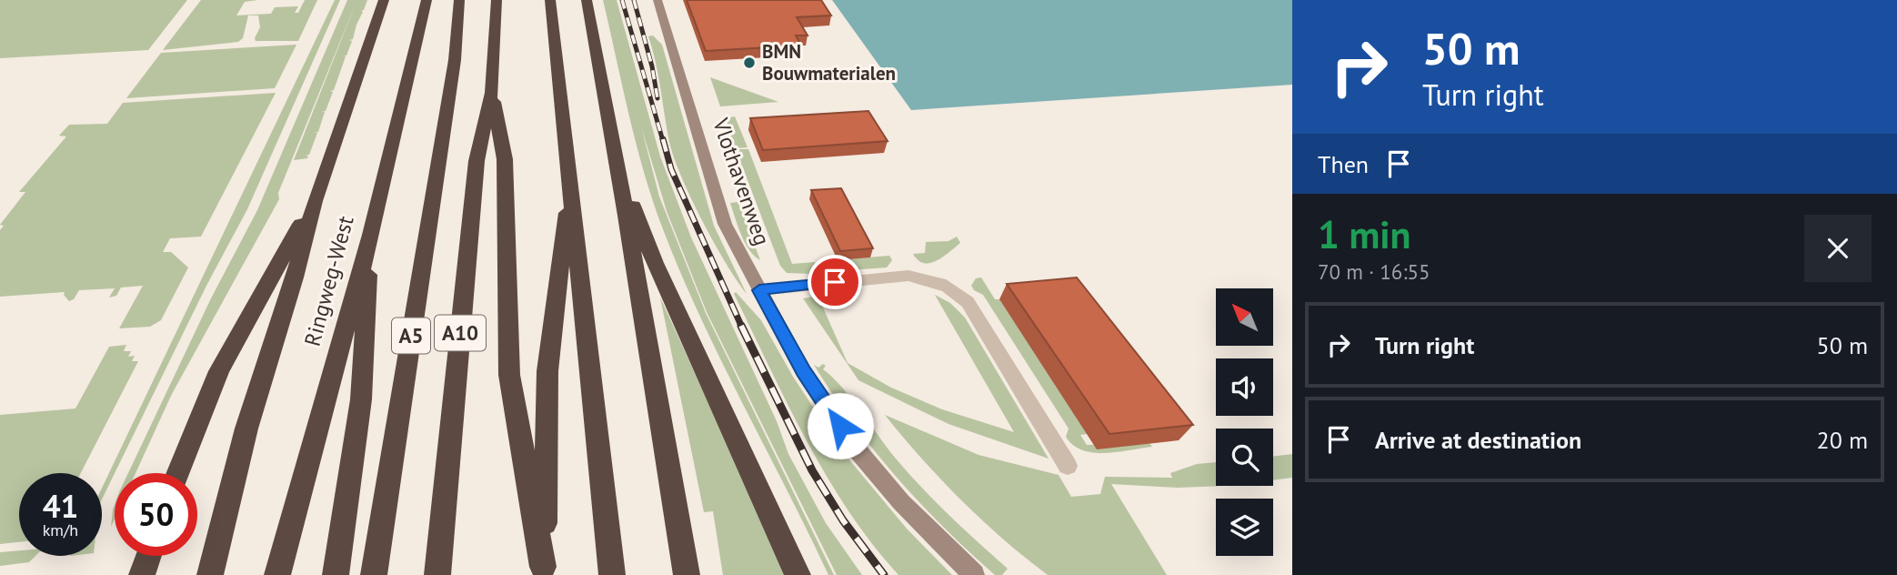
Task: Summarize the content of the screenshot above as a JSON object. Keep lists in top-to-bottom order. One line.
{"streets":{"highway":["Ringweg-West","A10","A5"],"main road":["Vlothavenweg"]},"crossings":[["Ringweg-West","A5"]],"places":["BMN Bouwmaterialen"],"north":"top left","page":{"turn":["50 m","Turn right"],"then":"Then","heading":["1 min","70 m · 16:55"],"list":[{"name":"Turn right","value":"50 m"},{"name":"Arrive at destination","value":"20 m"}],"speed":"41 km/h","limit":"50"}}
